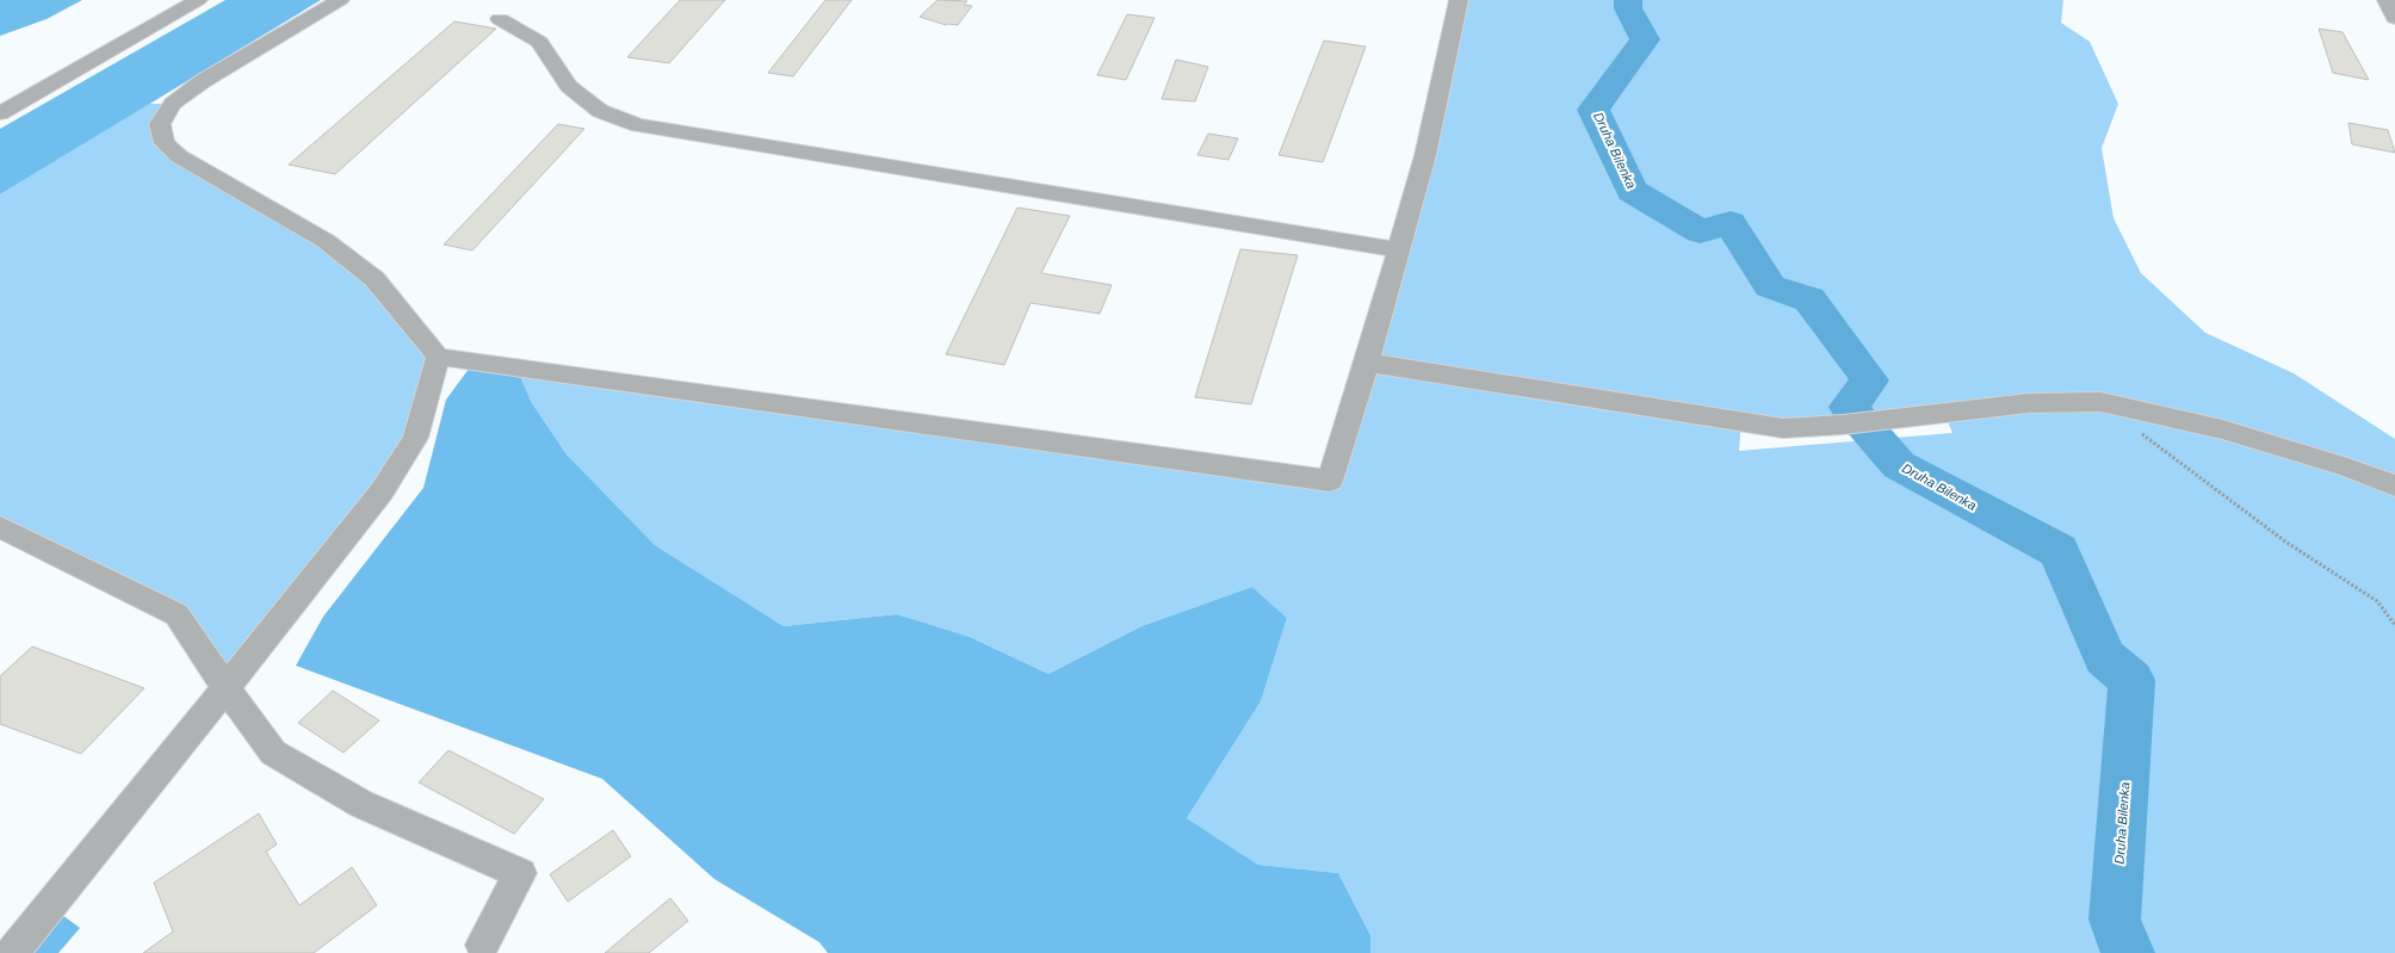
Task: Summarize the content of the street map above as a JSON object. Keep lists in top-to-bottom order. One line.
{"water":["Druha Bilenka"]}
